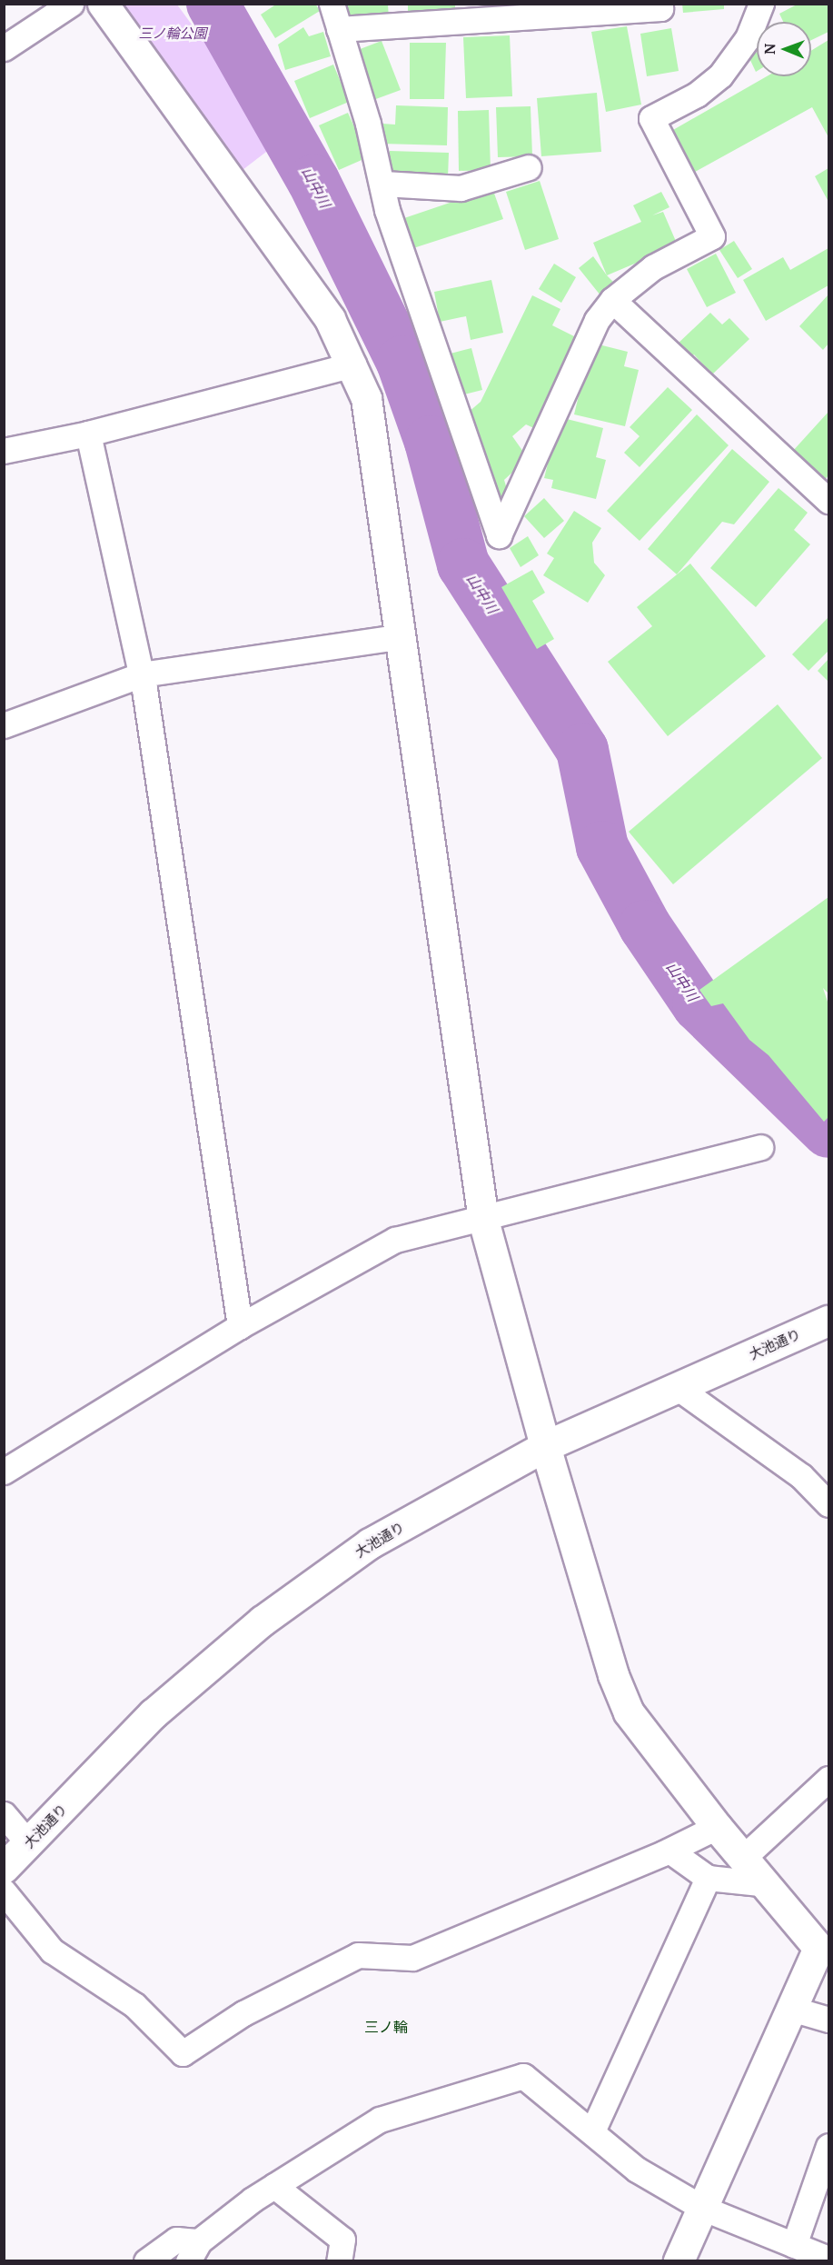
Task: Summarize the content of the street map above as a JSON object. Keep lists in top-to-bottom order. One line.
{"streets":{"street":["大池通り"]},"districts":["三ノ輪"],"water":["山中川"],"parks":["三ノ輪公園"],"north":"left"}
